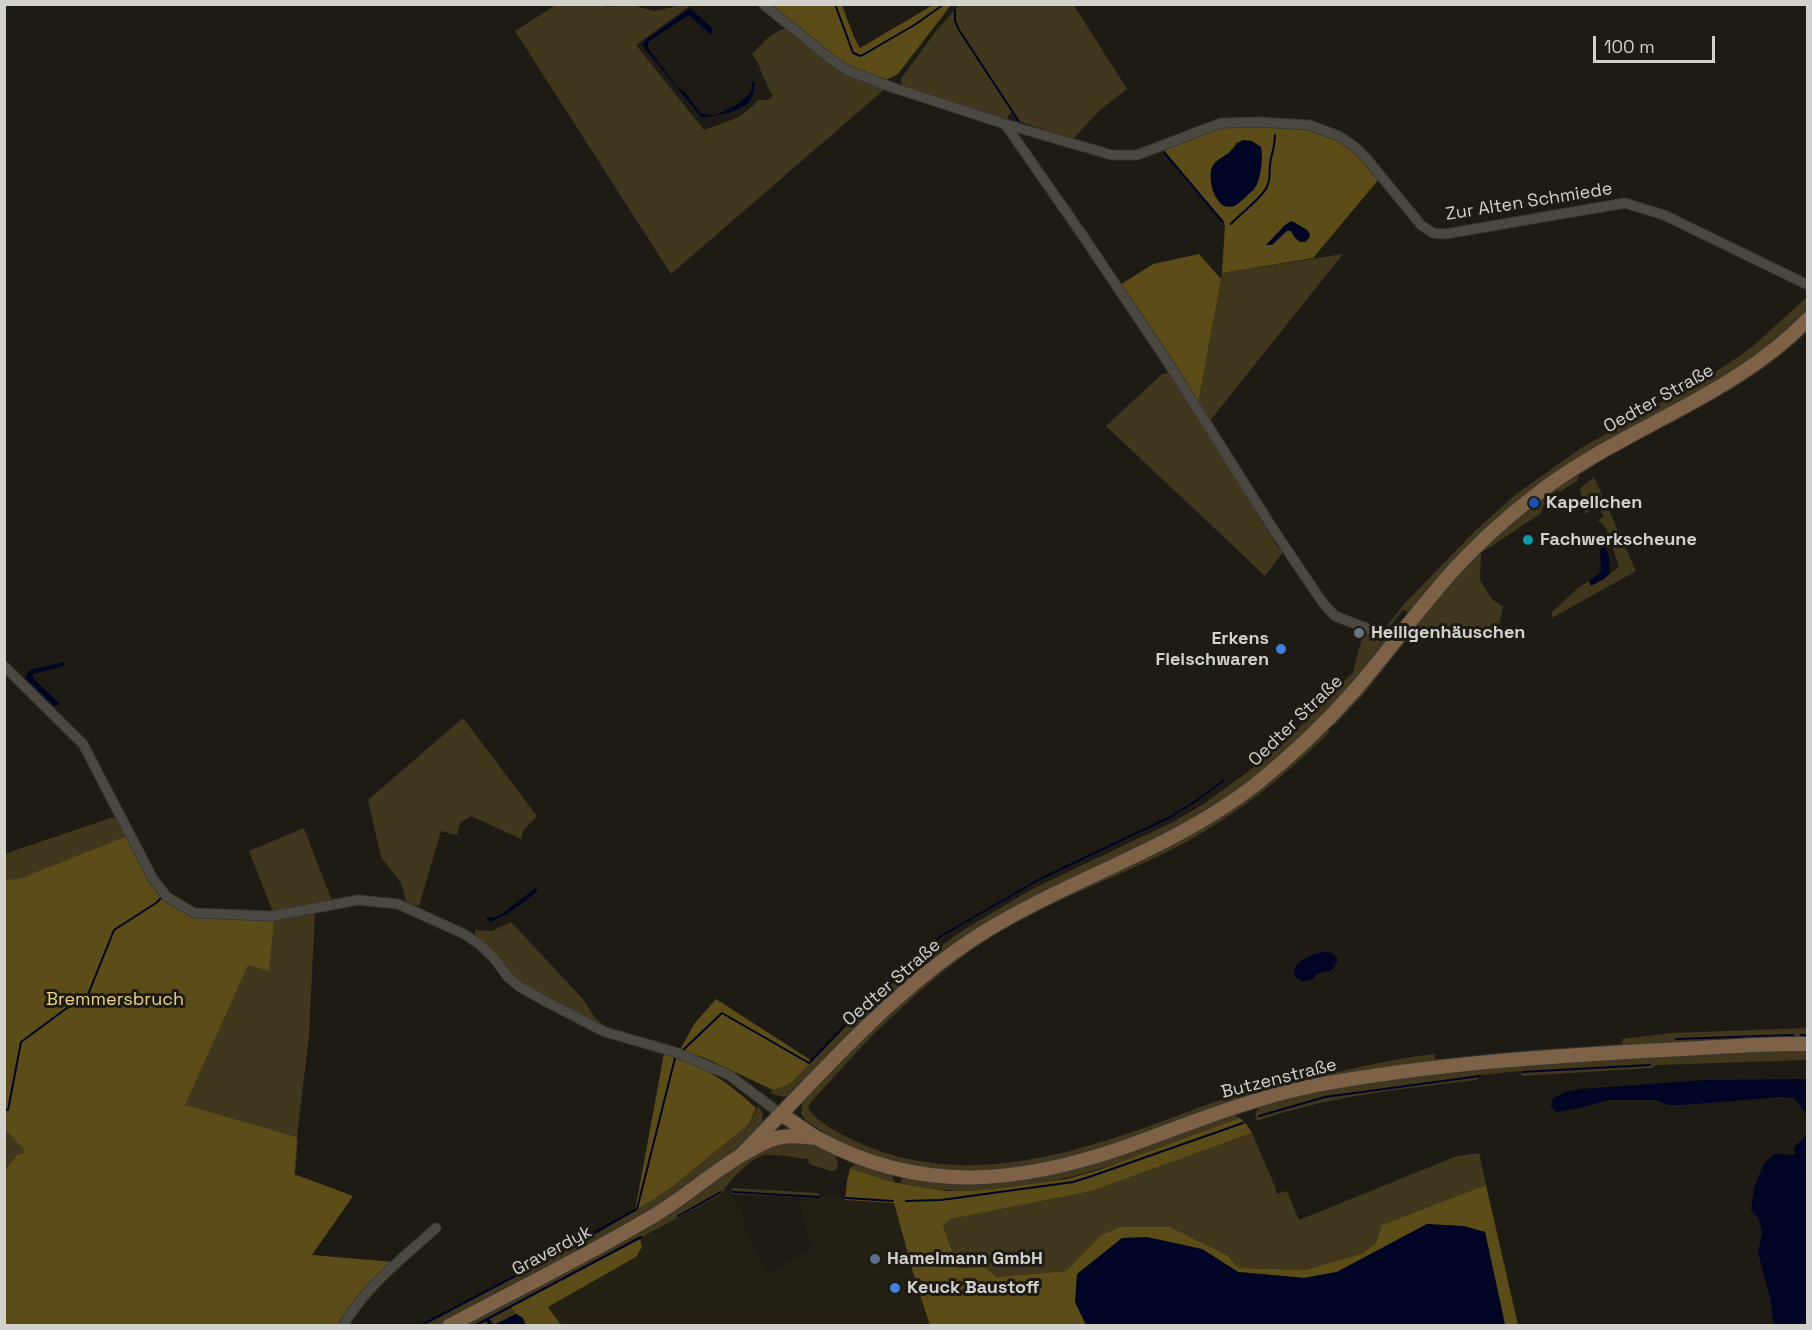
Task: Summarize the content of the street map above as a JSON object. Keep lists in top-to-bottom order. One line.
{"streets":{"main road":["Oedter Straße","Butzenstraße","Graverdyk"],"street":["Zur Alten Schmiede"]},"crossings":[["Oedter Straße","Butzenstraße"]],"parks":["Bremmersbruch"],"places":["Kapellchen","Fachwerkscheune","Heiligenhäuschen","Erkens Fleischwaren","Hamelmann GmbH","Keuck Baustoff"],"scale_bar":"100 m"}
